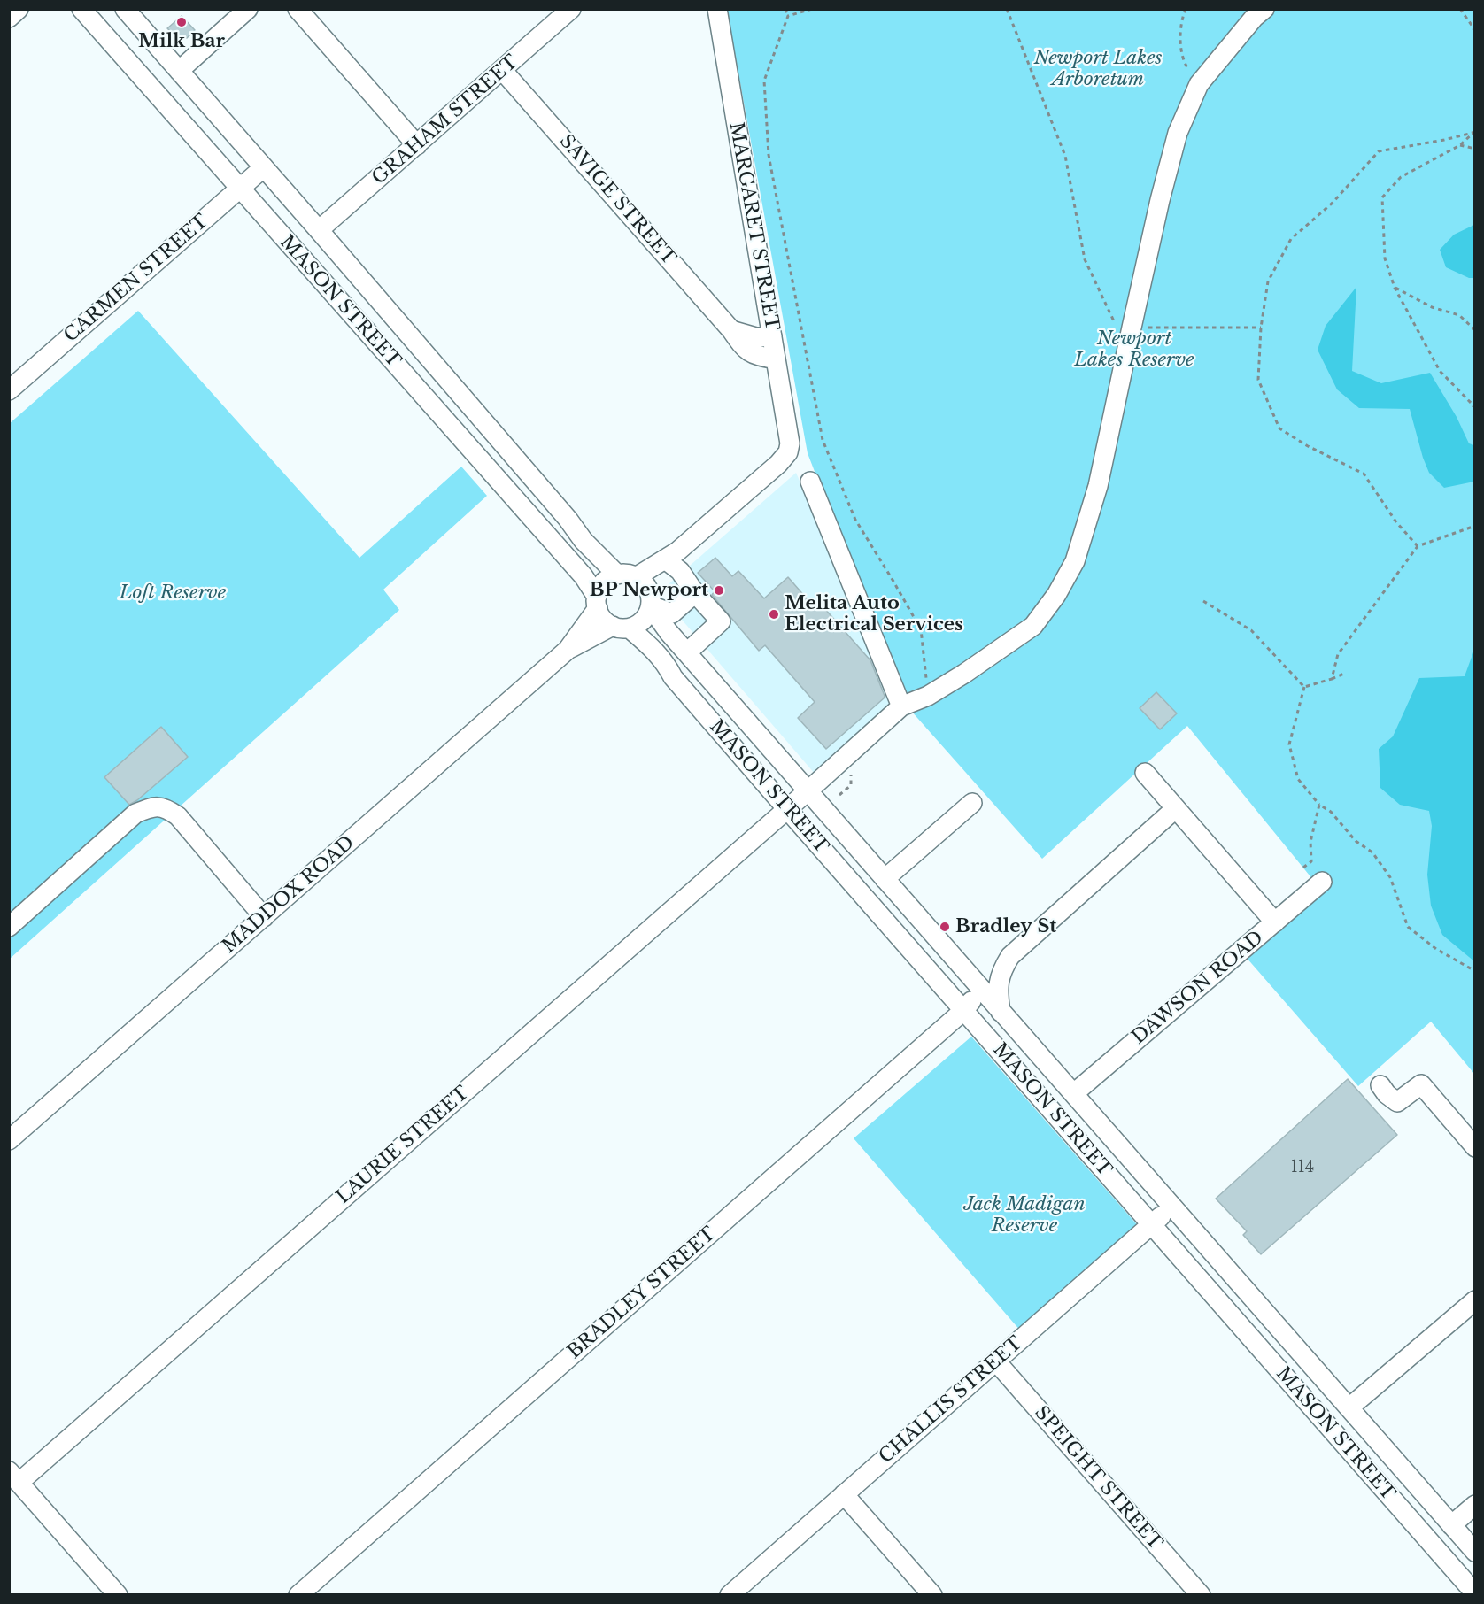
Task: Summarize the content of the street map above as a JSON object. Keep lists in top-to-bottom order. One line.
{"streets":{"street":["GRAHAM STREET","SAVIGE STREET","MARGARET STREET","CARMEN STREET","MASON STREET","MADDOX ROAD","DAWSON ROAD","LAURIE STREET","BRADLEY STREET","CHALLIS STREET","SPEIGHT STREET"]},"crossings":[["GRAHAM STREET","SAVIGE STREET"],["GRAHAM STREET","MASON STREET"],["SAVIGE STREET","MARGARET STREET"],["CARMEN STREET","MASON STREET"],["MASON STREET","MADDOX ROAD"],["MASON STREET","DAWSON ROAD"],["MASON STREET","LAURIE STREET"],["MASON STREET","BRADLEY STREET"],["MASON STREET","CHALLIS STREET"],["CHALLIS STREET","SPEIGHT STREET"]],"parks":["Newport Lakes Arboretum","Newport Lakes Reserve","Loft Reserve","Jack Madigan Reserve"],"places":["Milk Bar","BP Newport","Melita Auto Electrical Services","Bradley St"],"house_numbers":["114"]}
